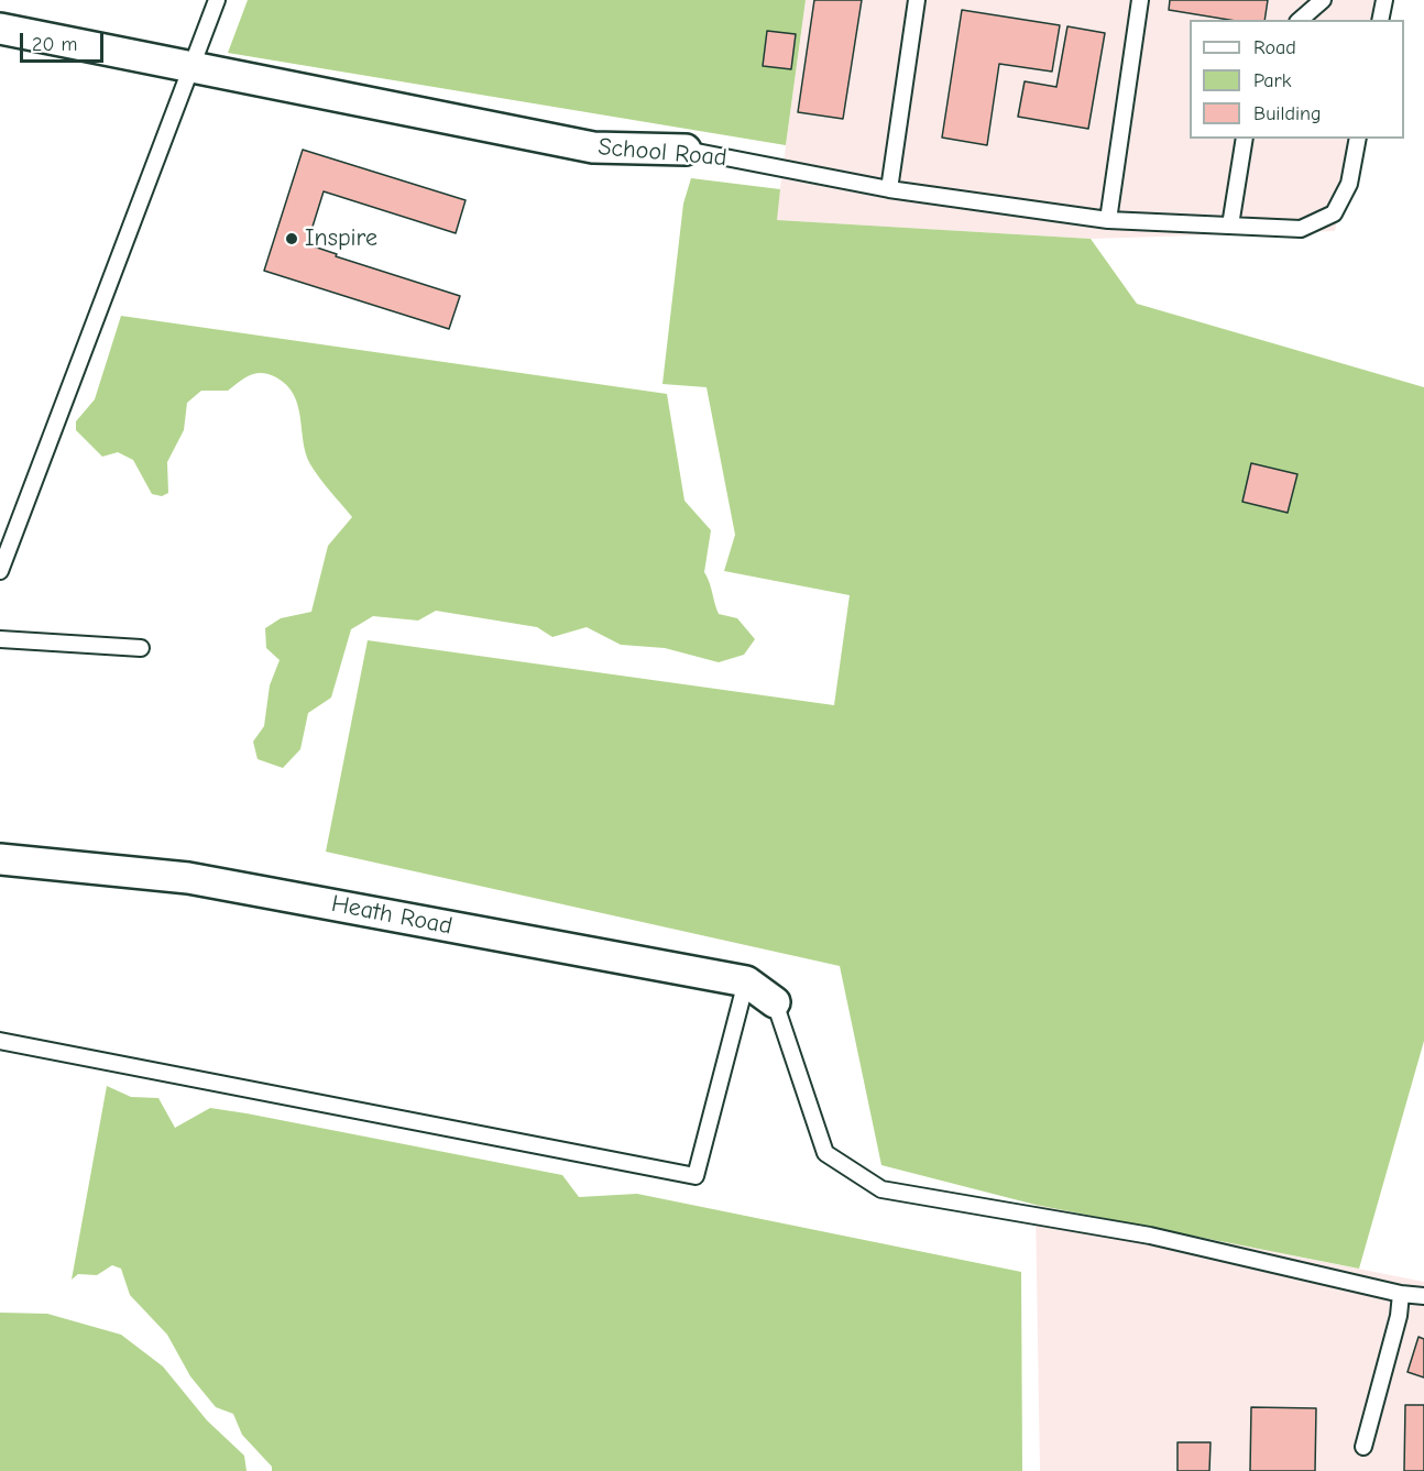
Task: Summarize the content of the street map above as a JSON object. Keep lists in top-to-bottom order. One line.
{"streets":{"street":["School Road","Heath Road"]},"places":["Inspire"],"legend":["Road","Park","Building"],"scale_bar":"20 m"}
